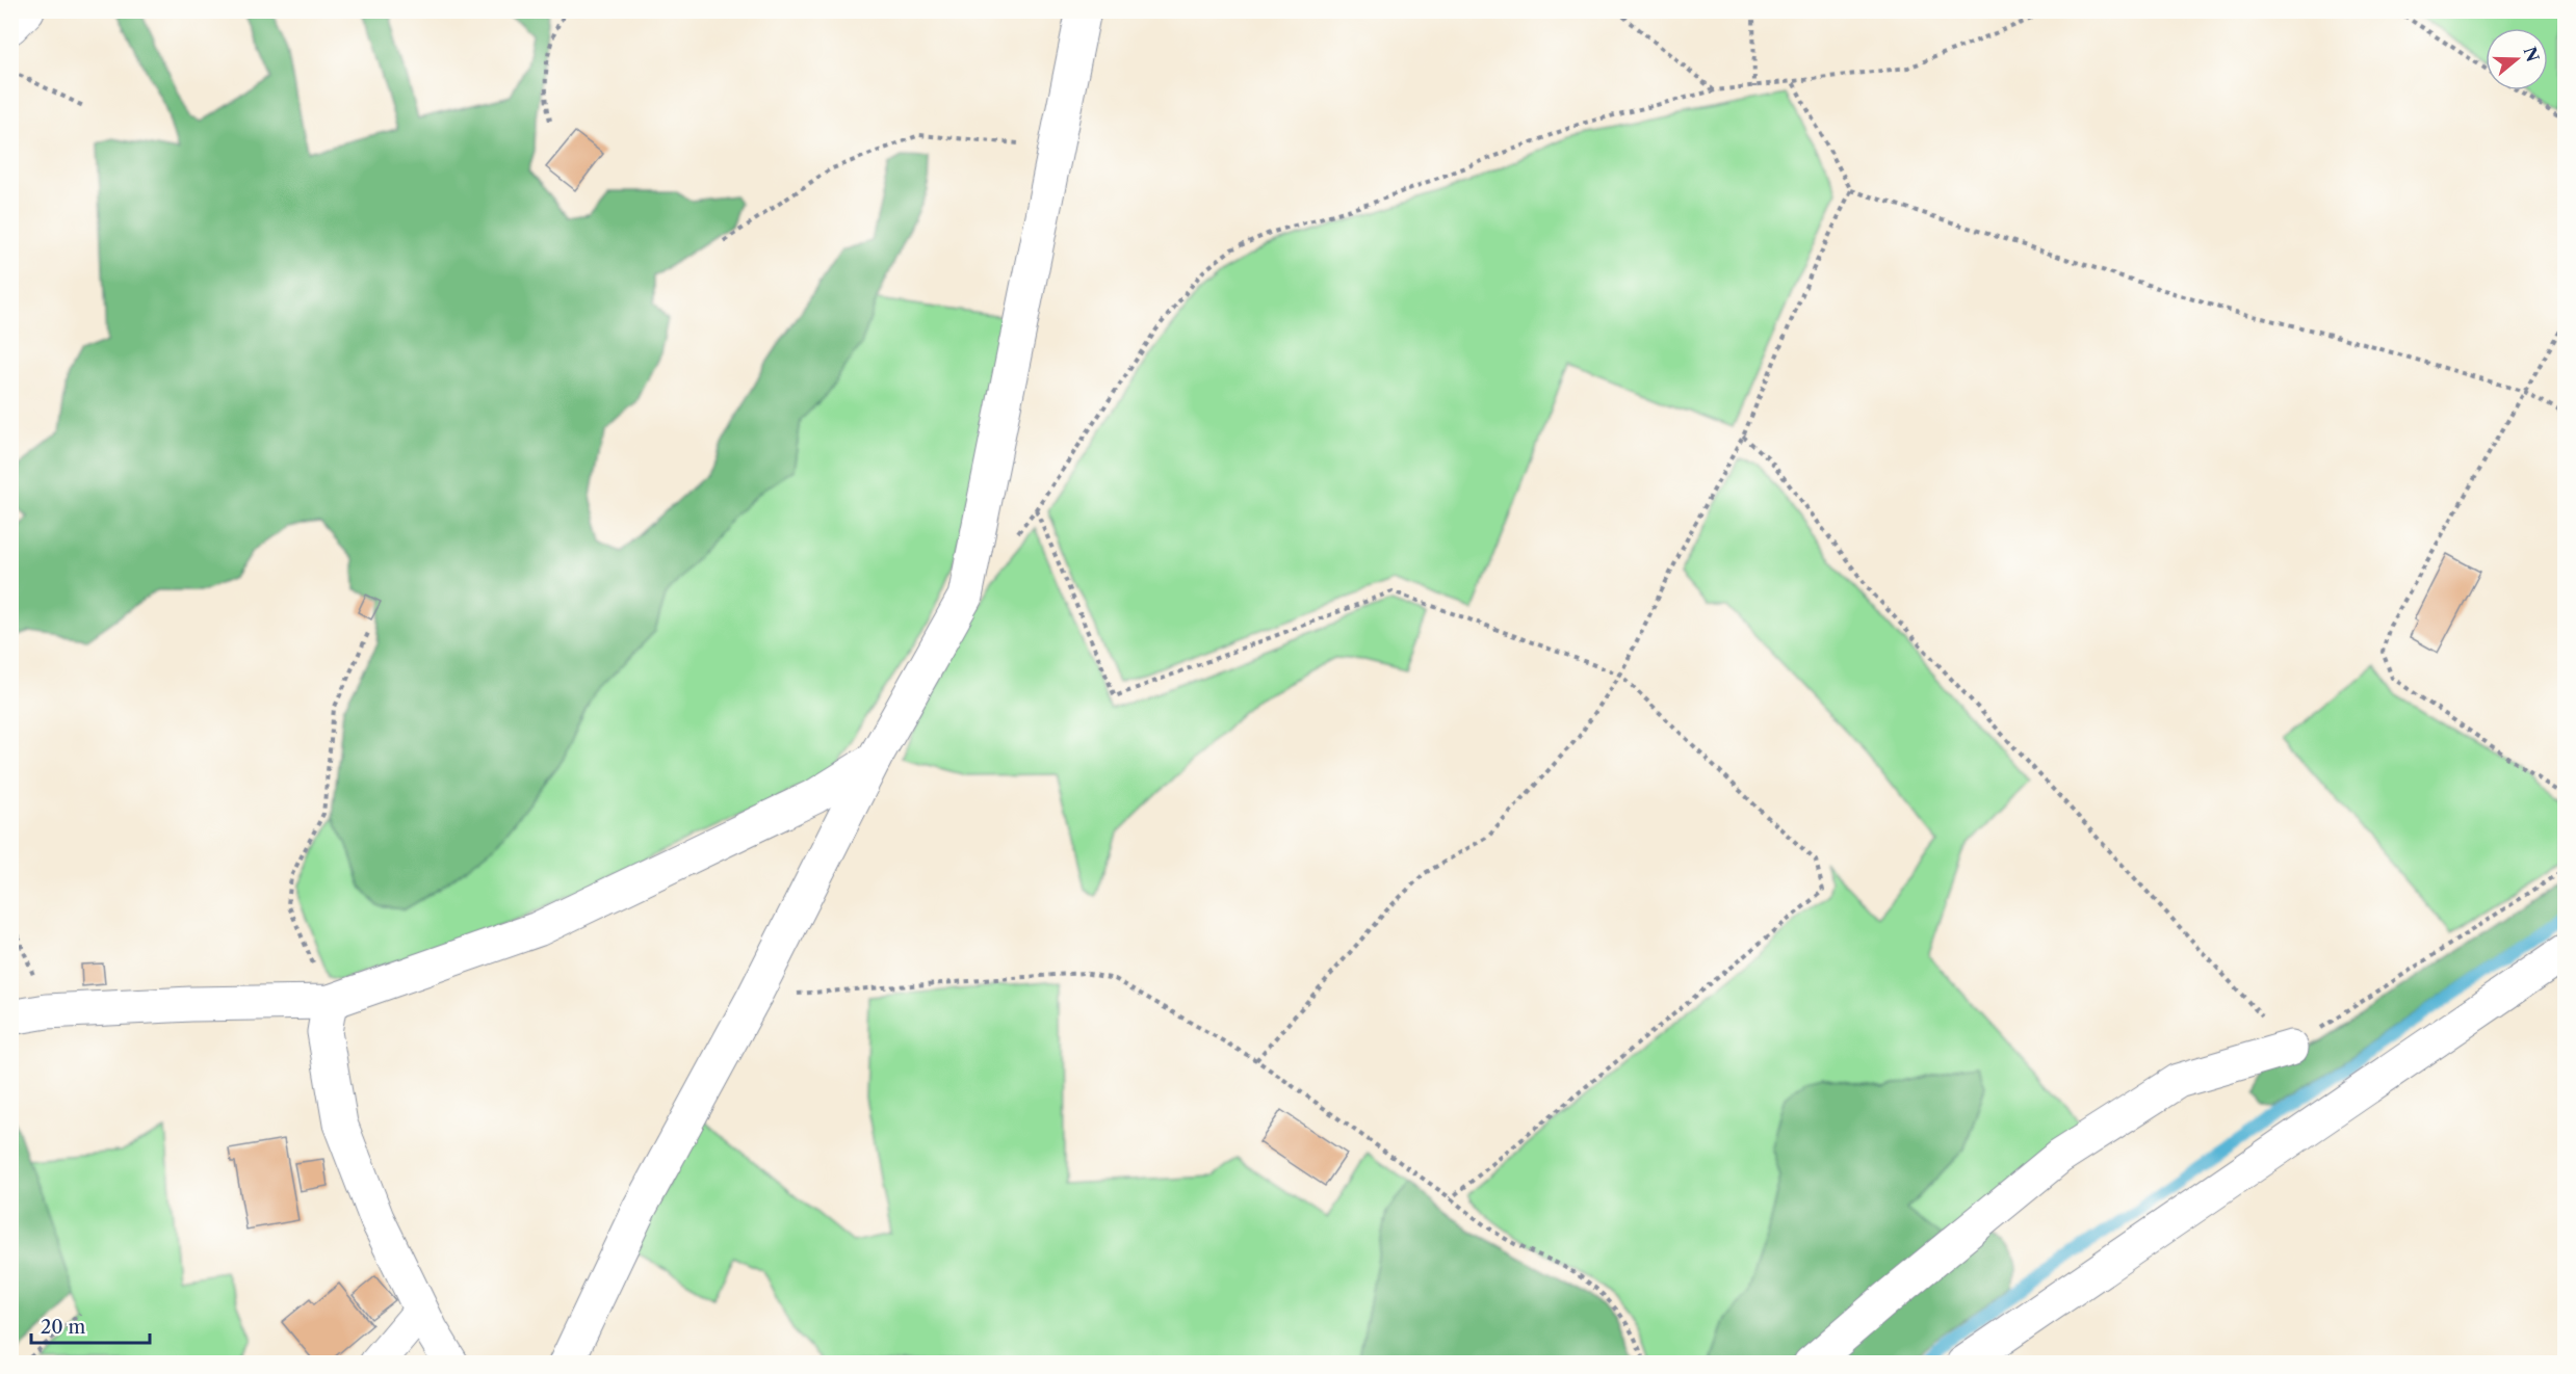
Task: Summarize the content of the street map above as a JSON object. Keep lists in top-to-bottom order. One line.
{"scale_bar":"20 m","north":"right"}
